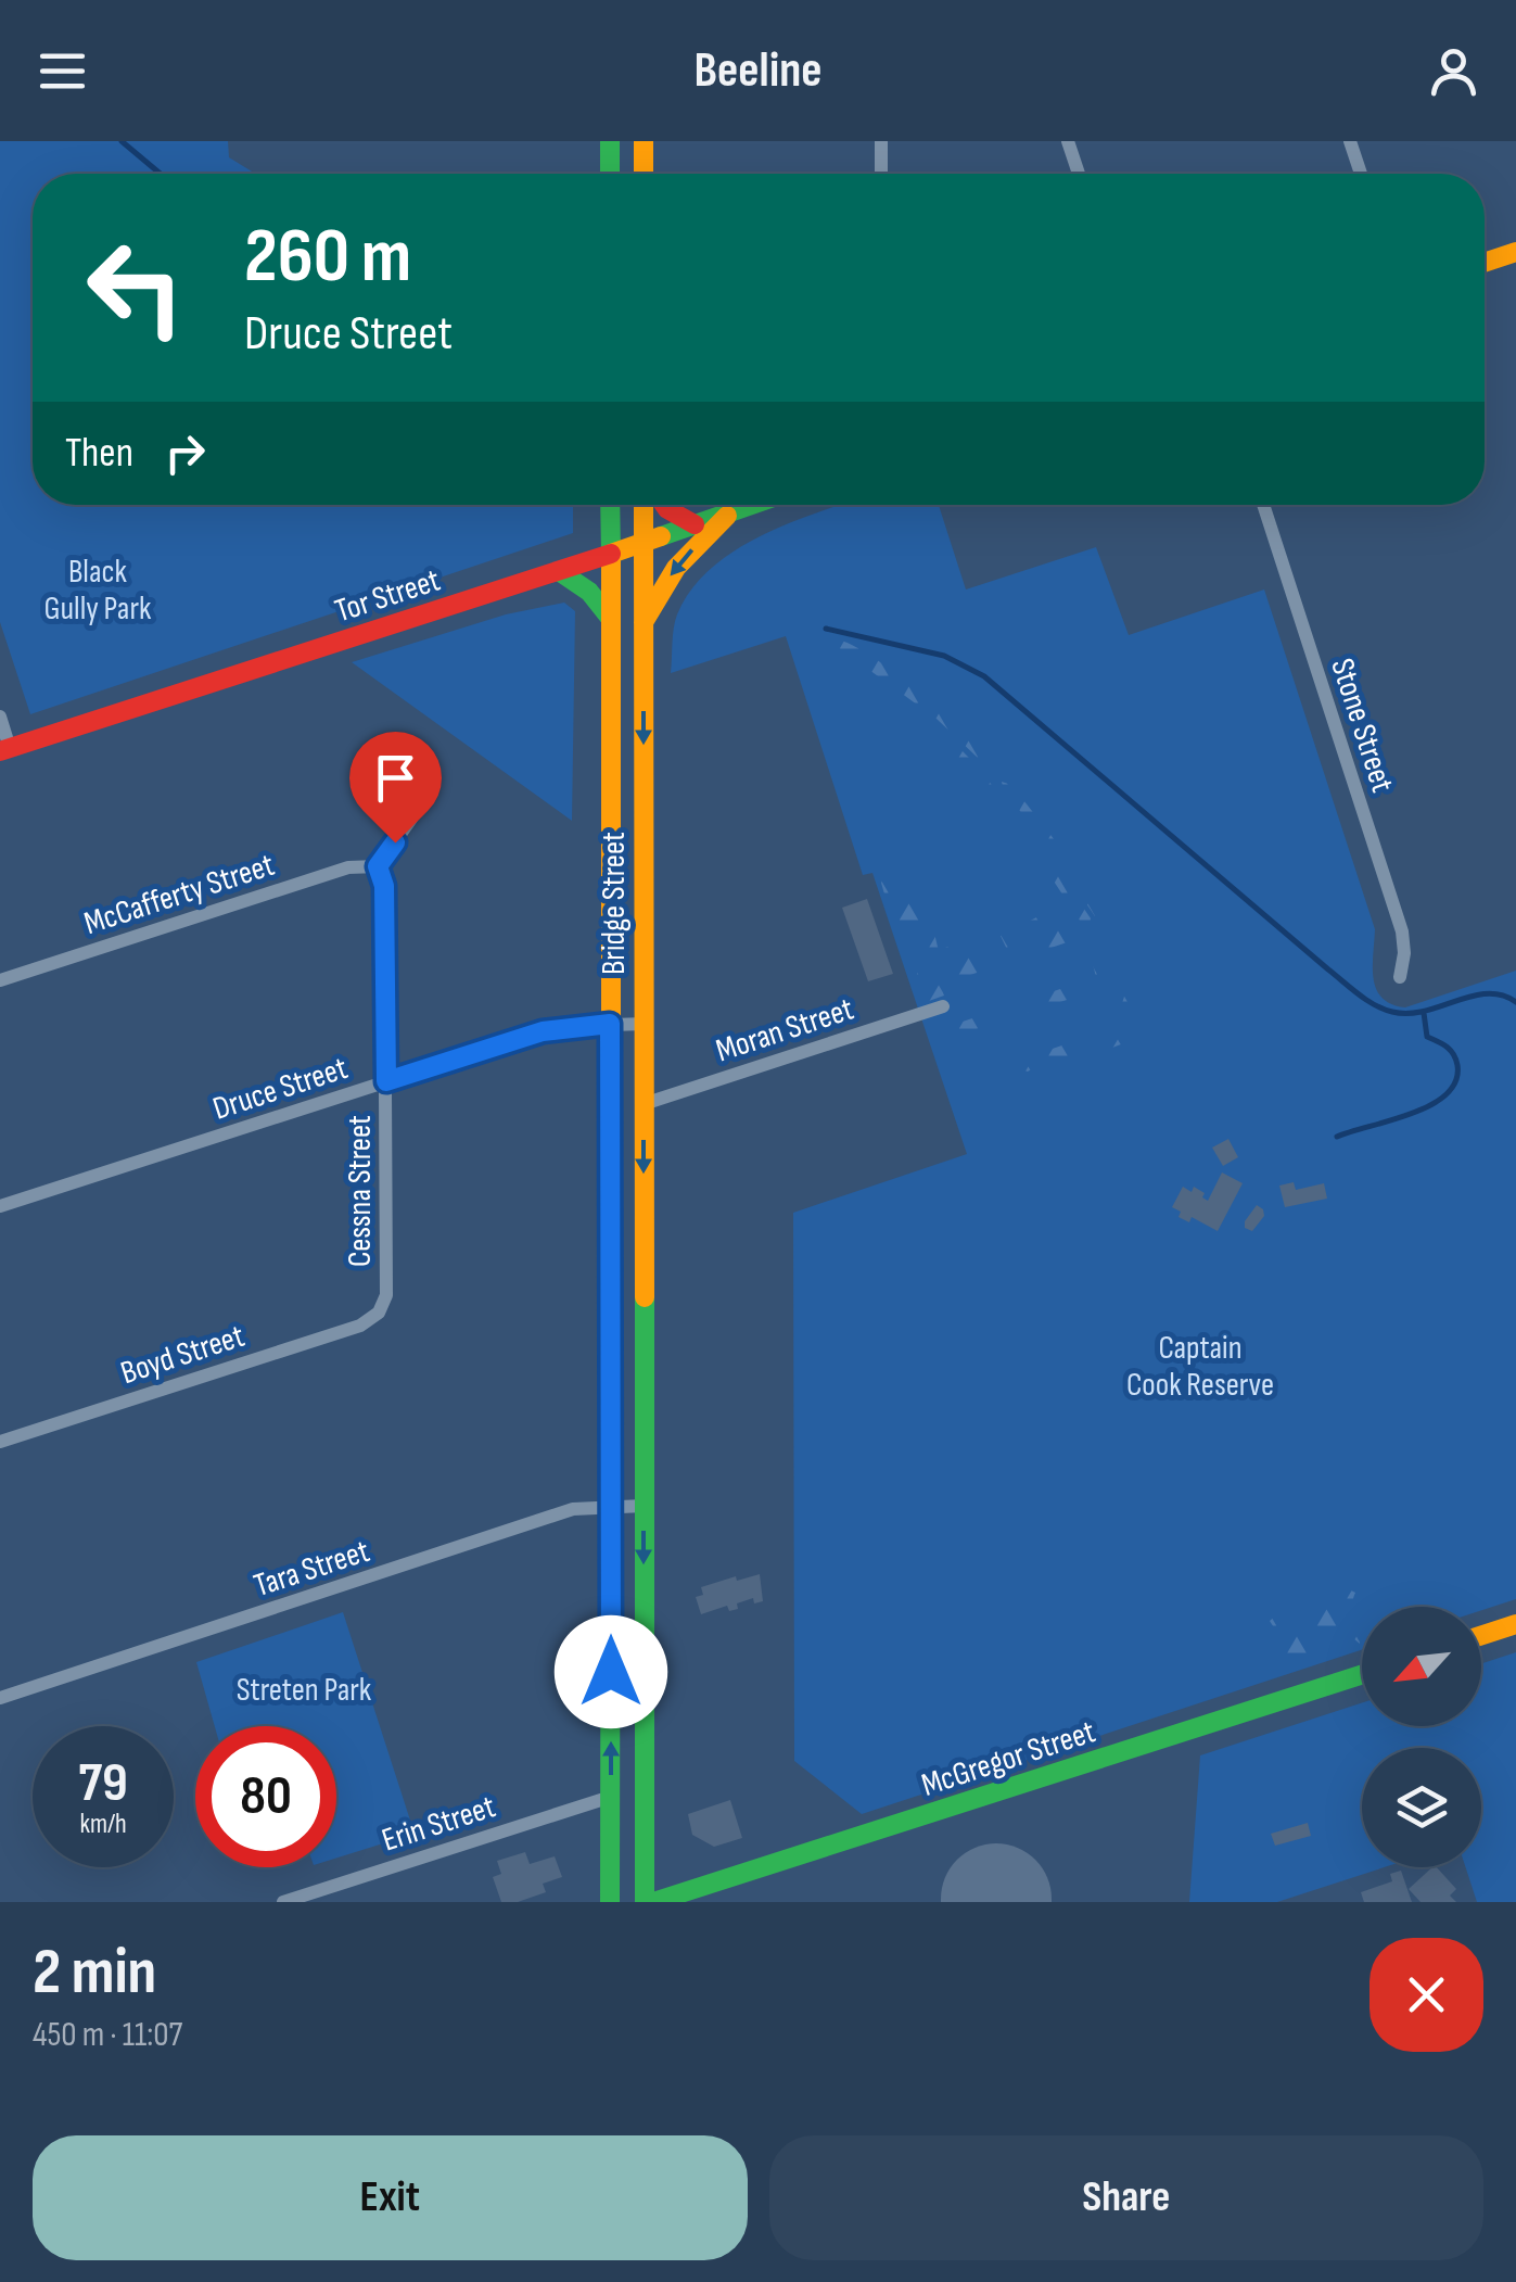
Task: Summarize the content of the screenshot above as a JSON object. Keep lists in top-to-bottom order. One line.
{"streets":{"main road":["Tor Street","Bridge Street","McGregor Street"],"street":["Stone Street","McCafferty Street","Moran Street","Druce Street","Cessna Street","Boyd Street","Tara Street","Erin Street"]},"crossings":[["Tor Street","Bridge Street"],["McCafferty Street","Cessna Street"],["Bridge Street","Moran Street"],["Bridge Street","Druce Street"],["Bridge Street","Tara Street"],["Bridge Street","Erin Street"],["Druce Street","Cessna Street"],["Cessna Street","Boyd Street"]],"parks":["Black Gully Park","Captain Cook Reserve","Streten Park"],"north":"bottom left","page":{"header":"Beeline","turn":["260 m","Druce Street"],"then":"Then","speed":"79 km/h","limit":"80","heading":["2 min","450 m · 11:07"],"buttons":["Exit","Share"]}}
